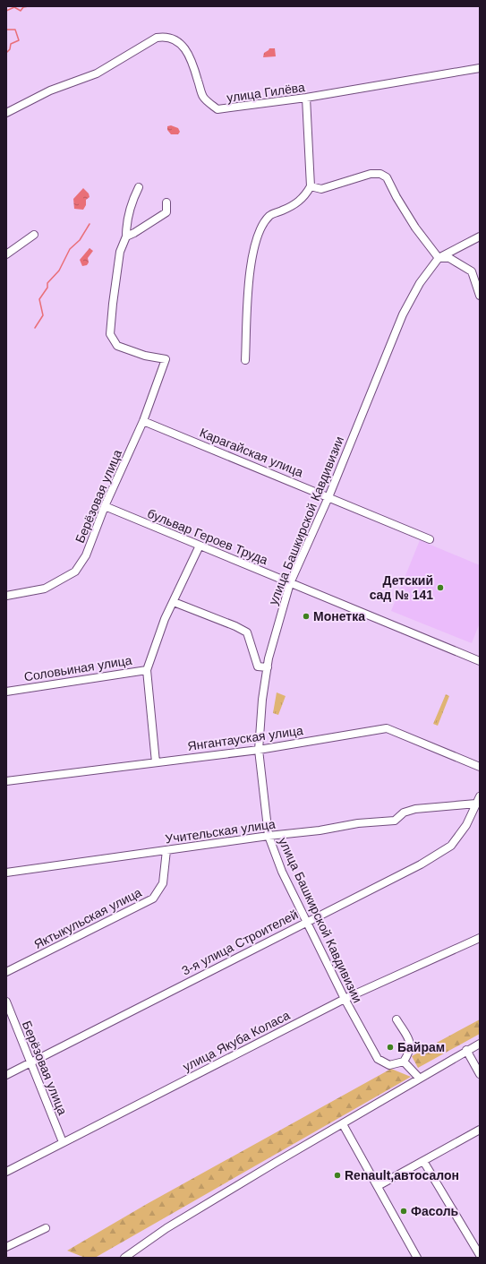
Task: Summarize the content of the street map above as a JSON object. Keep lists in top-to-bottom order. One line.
{"streets":{"street":["улица Гилёва","Карагайская улица","Берёзовая улица","улица Башкирской Кавдивизии","бульвар Героев Труда","Соловьиная улица","Янгантауская улица","Учительская улица","Яктыкульская улица","3-я улица Строителей","улица Якуба Коласа"]},"crossings":[["Карагайская улица","Берёзовая улица"],["Карагайская улица","улица Башкирской Кавдивизии"],["Берёзовая улица","бульвар Героев Труда"],["Берёзовая улица","3-я улица Строителей"],["Берёзовая улица","улица Якуба Коласа"],["улица Башкирской Кавдивизии","бульвар Героев Труда"],["улица Башкирской Кавдивизии","Янгантауская улица"],["улица Башкирской Кавдивизии","Учительская улица"],["улица Башкирской Кавдивизии","3-я улица Строителей"],["улица Башкирской Кавдивизии","улица Якуба Коласа"],["бульвар Героев Труда","Соловьиная улица"],["Учительская улица","Яктыкульская улица"],["Учительская улица","3-я улица Строителей"]],"places":["Детский сад № 141","Монетка","Байрам","Renault,автосалон","Фасоль"]}
